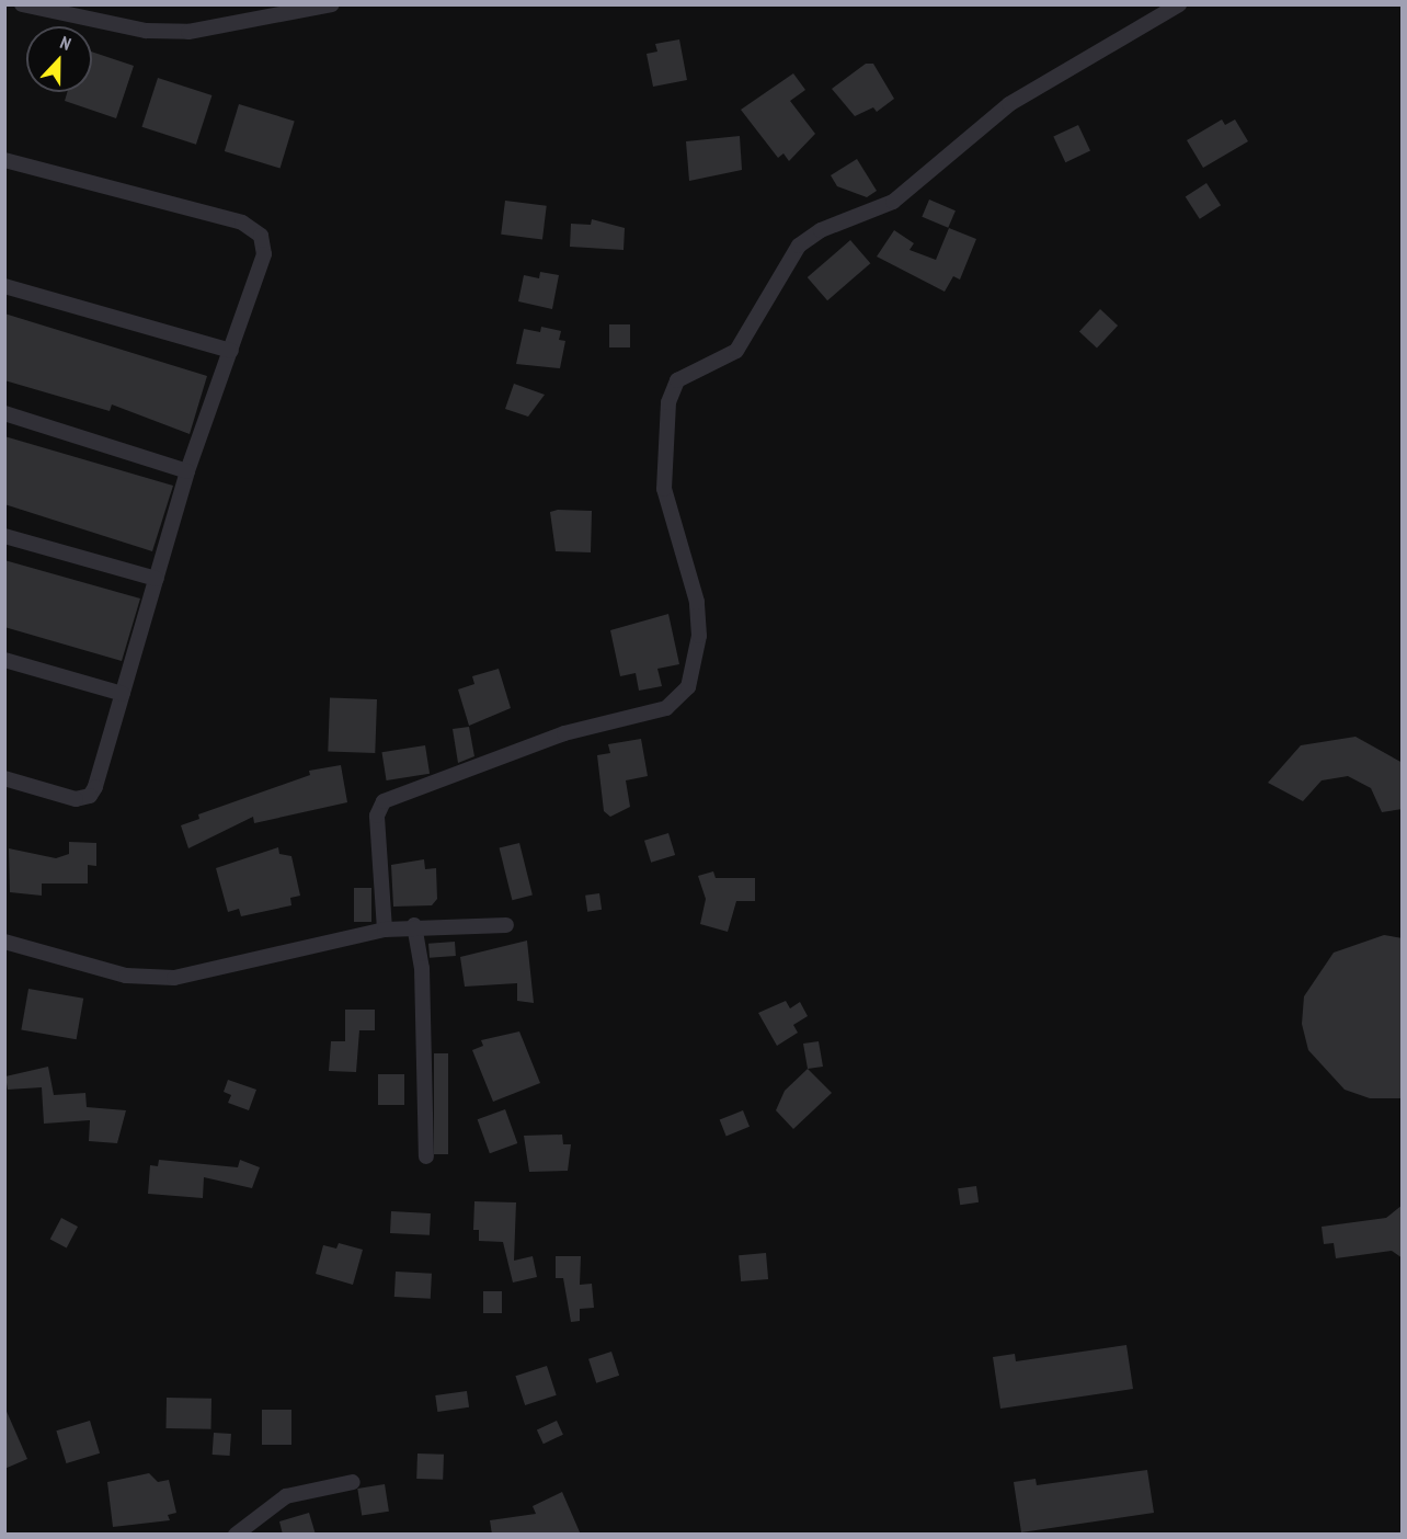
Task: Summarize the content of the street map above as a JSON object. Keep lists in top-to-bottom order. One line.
{"north":"top"}
